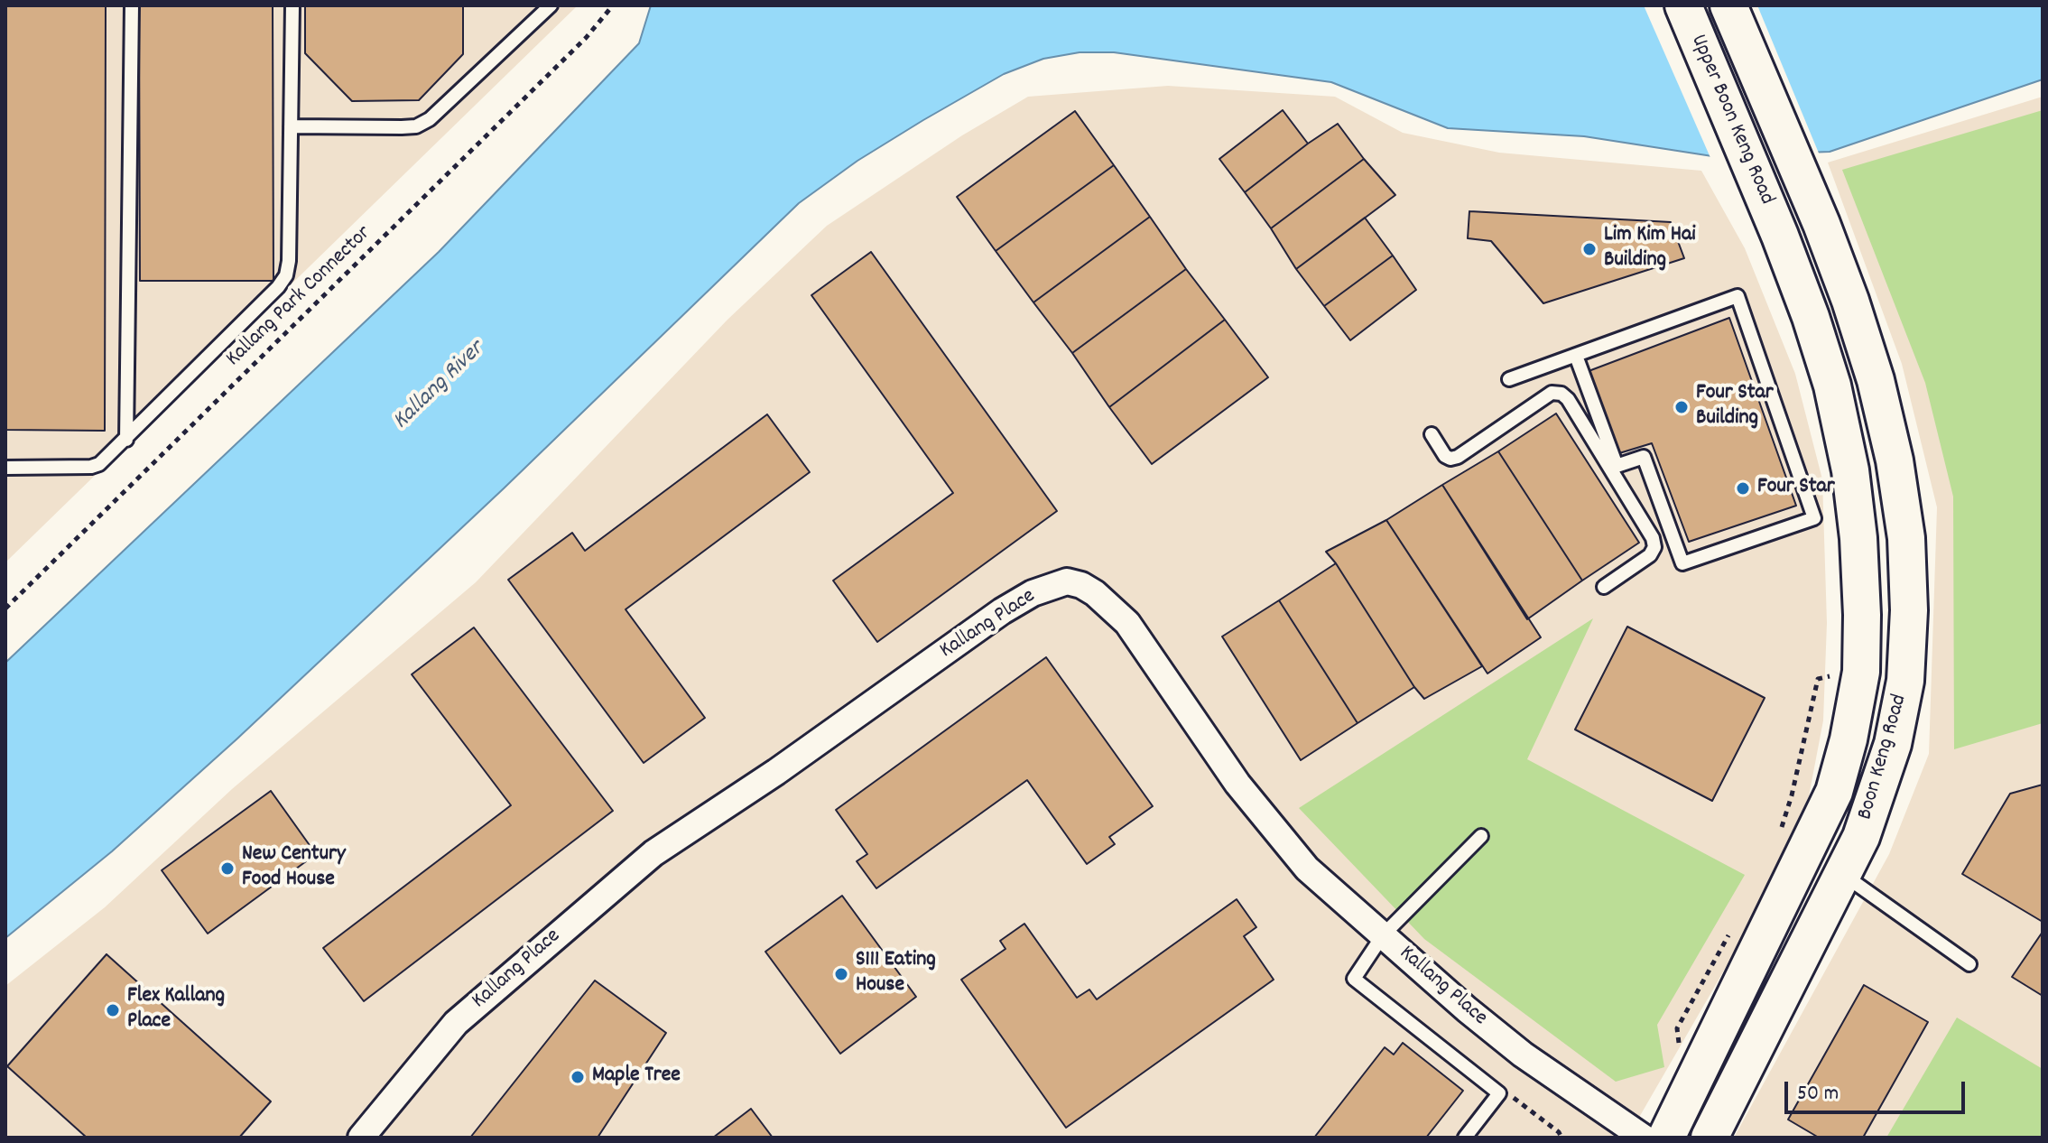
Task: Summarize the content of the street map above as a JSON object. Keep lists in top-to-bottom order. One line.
{"streets":{"main road":["Upper Boon Keng Road","Boon Keng Road"],"street":["Kallang Place"],"path":["Kallang Park Connector"]},"crossings":[["Upper Boon Keng Road","Boon Keng Road"]],"water":["Kallang River"],"places":["Lim Kim Hai Building","Four Star Building","Four Star","New Century Food House","S111 Eating House","Flex Kallang Place","Maple Tree"],"scale_bar":"50 m"}
